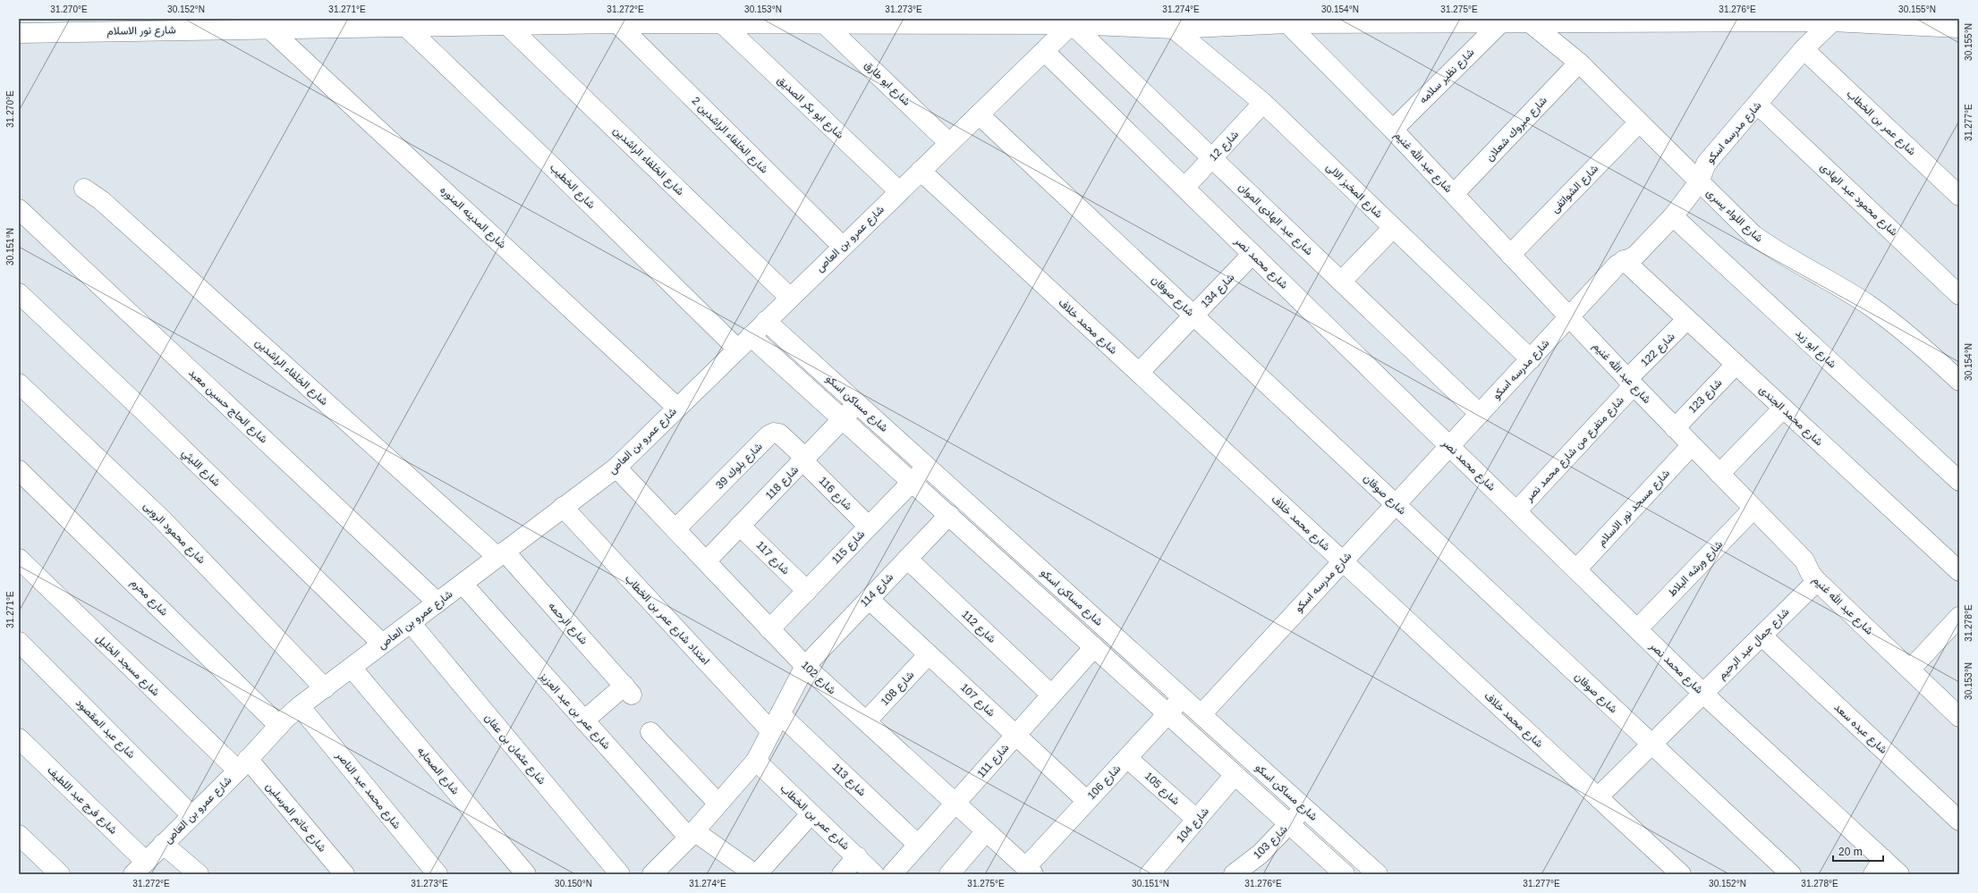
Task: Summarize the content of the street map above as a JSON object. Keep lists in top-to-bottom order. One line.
{"streets":{"street":["شارع نور الاسلام","شارع نظير سلامه","شارع ابو طارق","شارع ابو بكر الصديق","شارع عمر بن الخطاب","شارع مبروك شعلان","شارع مدرسه اسكو","شارع الخلفاء الراشدين 2","شارع 12","شارع الخلفاء الراشدين","شارع عبد الله غنيم","شارع الخطيب","شارع الشواتفى","شارع المخبز الالى","شارع محمود عبد الهادى","شارع اللواء يسرى","شارع المدينه المنوره","شارع عبد الهادى الموان","شارع عمرو بن العاص","شارع محمد نصر","شارع 134","شارع صوفان","شارع محمد خلاف","شارع ابو زيد","شارع 122","شارع 123","شارع مساكن اسكو","شارع الحاج حسين معبد","شارع محمد الجندى","شارع متفرع من شارع محمد نصر","شارع بلوك 39","شارع الليثي","شارع 118","شارع 116","شارع مسجد نور الاسلام","شارع محمود الروبى","شارع 115","شارع 117","شارع ورشه البلاط","شارع 114","شارع محرم","امتداد شارع عمر بن الخطاب","شارع الرحمه","شارع 112","شارع جمال عبد الرحيم","شارع مسجد الخليل","شارع 102","شارع 108","شارع 107","شارع عمر بن عبد العزيز","شارع عبد المقصود","شارع عبده سعد","شارع عثمان بن عفان","شارع 111","شارع الصحابه","شارع 113","شارع 106","شارع 105","شارع محمد عبد الناصر","شارع فرج عبد اللطيف","شارع خاتم المرسلين","شارع 104","شارع 103"]},"crossings":[["شارع نور الاسلام","شارع نظير سلامه"],["شارع نور الاسلام","شارع ابو طارق"],["شارع نور الاسلام","شارع ابو بكر الصديق"],["شارع نور الاسلام","شارع مدرسه اسكو"],["شارع نور الاسلام","شارع الخلفاء الراشدين 2"],["شارع نور الاسلام","شارع الخلفاء الراشدين"],["شارع نور الاسلام","شارع عبد الله غنيم"],["شارع نور الاسلام","شارع الخطيب"],["شارع نور الاسلام","شارع المخبز الالى"],["شارع نور الاسلام","شارع اللواء يسرى"],["شارع نور الاسلام","شارع المدينه المنوره"],["شارع نور الاسلام","شارع عبد الهادى الموان"],["شارع نور الاسلام","شارع عمرو بن العاص"],["شارع نظير سلامه","شارع عبد الله غنيم"],["شارع ابو طارق","شارع عمرو بن العاص"],["شارع ابو بكر الصديق","شارع عمرو بن العاص"],["شارع عمر بن الخطاب","شارع مدرسه اسكو"],["شارع عمر بن الخطاب","شارع 114"],["شارع مبروك شعلان","شارع عبد الله غنيم"],["شارع مبروك شعلان","شارع اللواء يسرى"],["شارع مدرسه اسكو","شارع عبد الله غنيم"],["شارع مدرسه اسكو","شارع المخبز الالى"],["شارع مدرسه اسكو","شارع محمود عبد الهادى"],["شارع مدرسه اسكو","شارع اللواء يسرى"],["شارع مدرسه اسكو","شارع عبد الهادى الموان"],["شارع مدرسه اسكو","شارع محمد نصر"],["شارع مدرسه اسكو","شارع صوفان"],["شارع مدرسه اسكو","شارع محمد خلاف"],["شارع مدرسه اسكو","شارع ابو زيد"],["شارع مدرسه اسكو","شارع مساكن اسكو"],["شارع مدرسه اسكو","شارع محمد الجندى"],["شارع الخلفاء الراشدين 2","شارع عمرو بن العاص"],["شارع 12","شارع المخبز الالى"],["شارع 12","شارع عبد الهادى الموان"],["شارع 12","شارع محمد نصر"],["شارع الخلفاء الراشدين","شارع عمرو بن العاص"],["شارع الخلفاء الراشدين","شارع الرحمه"],["شارع عبد الله غنيم","شارع الشواتفى"],["شارع عبد الله غنيم","شارع 122"],["شارع عبد الله غنيم","شارع 123"],["شارع عبد الله غنيم","شارع متفرع من شارع محمد نصر"],["شارع عبد الله غنيم","شارع مسجد نور الاسلام"],["شارع عبد الله غنيم","شارع ورشه البلاط"],["شارع عبد الله غنيم","شارع جمال عبد الرحيم"],["شارع الخطيب","شارع عمرو بن العاص"],["شارع الخطيب","شارع مساكن اسكو"],["شارع الشواتفى","شارع اللواء يسرى"],["شارع المدينه المنوره","شارع عمرو بن العاص"],["شارع عبد الهادى الموان","شارع عمرو بن العاص"],["شارع عمرو بن العاص","شارع محمد نصر"],["شارع عمرو بن العاص","شارع صوفان"],["شارع عمرو بن العاص","شارع محمد خلاف"],["شارع عمرو بن العاص","شارع مساكن اسكو"],["شارع عمرو بن العاص","شارع الحاج حسين معبد"],["شارع عمرو بن العاص","شارع الليثي"],["شارع عمرو بن العاص","شارع محمود الروبى"],["شارع عمرو بن العاص","شارع محرم"],["شارع عمرو بن العاص","امتداد شارع عمر بن الخطاب"],["شارع عمرو بن العاص","شارع الرحمه"],["شارع عمرو بن العاص","شارع مسجد الخليل"],["شارع عمرو بن العاص","شارع 102"],["شارع عمرو بن العاص","شارع عمر بن عبد العزيز"],["شارع عمرو بن العاص","شارع عبد المقصود"],["شارع عمرو بن العاص","شارع عثمان بن عفان"],["شارع عمرو بن العاص","شارع الصحابه"],["شارع عمرو بن العاص","شارع محمد عبد الناصر"],["شارع عمرو بن العاص","شارع فرج عبد اللطيف"],["شارع عمرو بن العاص","شارع خاتم المرسلين"],["شارع محمد نصر","شارع 134"],["شارع محمد نصر","شارع متفرع من شارع محمد نصر"],["شارع محمد نصر","شارع مسجد نور الاسلام"],["شارع محمد نصر","شارع ورشه البلاط"],["شارع محمد نصر","شارع جمال عبد الرحيم"],["شارع 134","شارع صوفان"],["شارع 134","شارع محمد خلاف"],["شارع صوفان","شارع جمال عبد الرحيم"],["شارع محمد خلاف","شارع جمال عبد الرحيم"],["شارع 122","شارع محمد الجندى"],["شارع 122","شارع متفرع من شارع محمد نصر"],["شارع 123","شارع محمد الجندى"],["شارع مساكن اسكو","شارع 118"],["شارع مساكن اسكو","شارع 115"],["شارع مساكن اسكو","شارع 114"],["شارع مساكن اسكو","شارع 111"],["شارع مساكن اسكو","شارع 106"],["شارع مساكن اسكو","شارع 104"],["شارع مساكن اسكو","شارع 103"],["شارع بلوك 39","شارع 118"],["شارع بلوك 39","شارع 116"],["شارع بلوك 39","شارع 102"],["شارع 118","شارع 116"],["شارع 118","شارع 117"],["شارع 118","شارع 102"],["شارع 116","شارع 115"],["شارع 115","شارع 117"],["شارع 115","شارع 102"],["شارع 114","امتداد شارع عمر بن الخطاب"],["شارع 114","شارع 112"],["شارع 114","شارع 102"],["شارع 114","شارع 107"],["شارع 114","شارع عمر بن عبد العزيز"],["شارع 114","شارع 113"],["شارع الرحمه","شارع عمر بن عبد العزيز"],["شارع 112","شارع 111"],["شارع جمال عبد الرحيم","شارع عبده سعد"],["شارع مسجد الخليل","شارع خاتم المرسلين"],["شارع 102","شارع 108"],["شارع 102","شارع 111"],["شارع 102","شارع 106"],["شارع 108","شارع 107"],["شارع 107","شارع 111"],["شارع 107","شارع 106"],["شارع 111","شارع 113"],["شارع 106","شارع 105"],["شارع 105","شارع 104"]],"scale_bar":"20 m","coordinates":["31.270°E","30.152°N","31.271°E","31.272°E","30.153°N","31.273°E","31.274°E","30.154°N","31.275°E","31.276°E","30.155°N","31.277°E","30.151°N","31.278°E","30.150°N"]}
